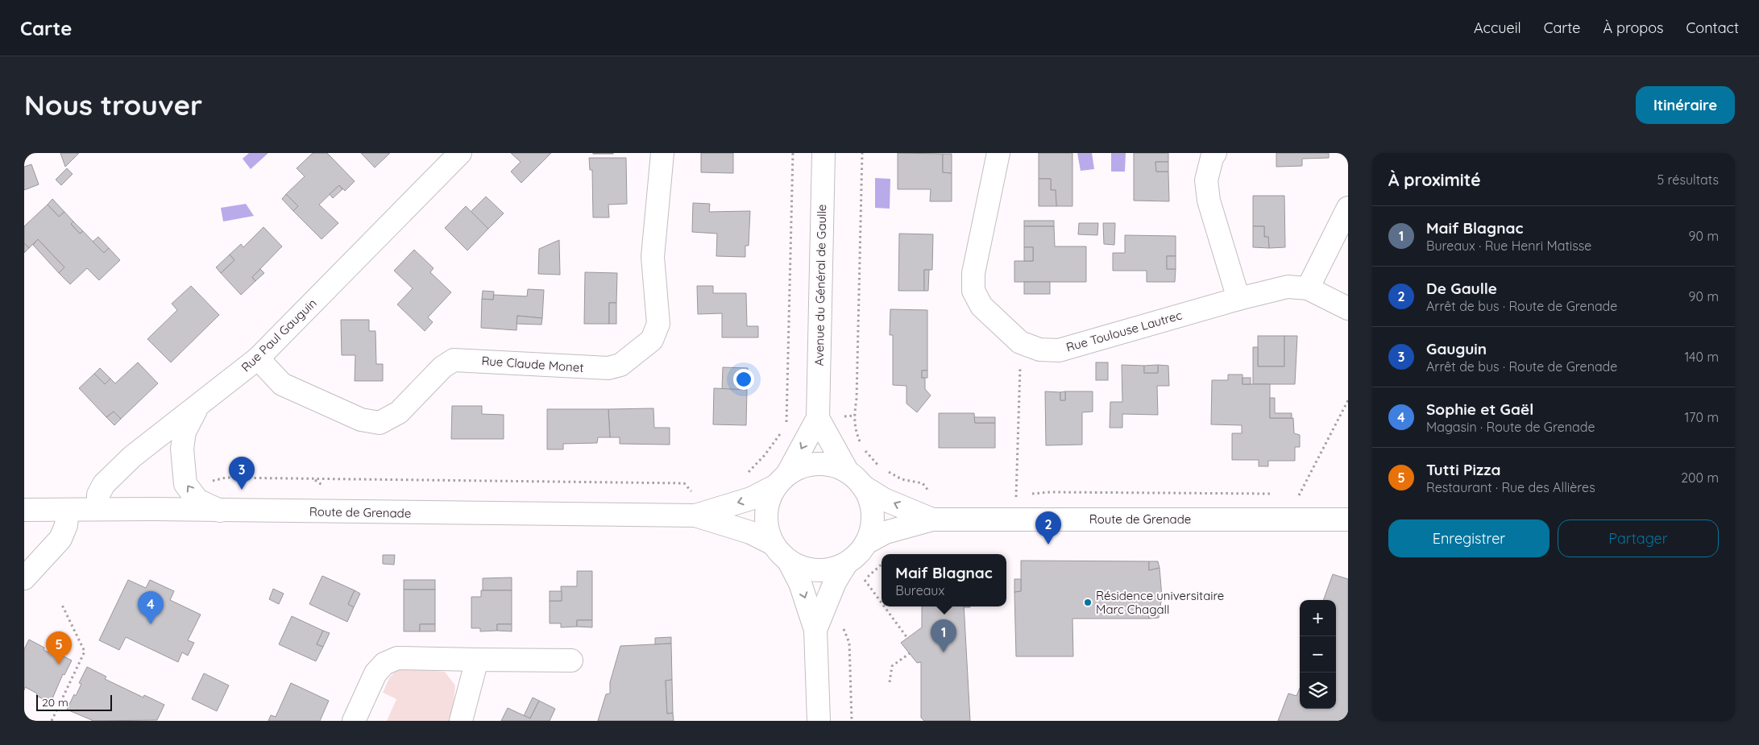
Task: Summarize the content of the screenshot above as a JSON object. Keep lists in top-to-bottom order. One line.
{"streets":{"street":["Avenue du Général de Gaulle","Rue Toulouse Lautrec","Rue Paul Gauguin","Rue Claude Monet","Route de Grenade"]},"crossings":[["Rue Paul Gauguin","Rue Claude Monet"],["Rue Paul Gauguin","Route de Grenade"]],"places":["Résidence universitaire Marc Chagall"],"scale_bar":"20 m","page":{"header":"Carte","nav":["Accueil","Carte","À propos","Contact"],"buttons":["Itinéraire",["Enregistrer","Partager"]],"title":"Nous trouver","heading":["À proximité","5 résultats"],"list":[{"mark":"1","name":"Maif Blagnac","note":"Bureaux · Rue Henri Matisse","value":"90 m"},{"mark":"2","name":"De Gaulle","note":"Arrêt de bus · Route de Grenade","value":"90 m"},{"mark":"3","name":"Gauguin","note":"Arrêt de bus · Route de Grenade","value":"140 m"},{"mark":"4","name":"Sophie et Gaël","note":"Magasin · Route de Grenade","value":"170 m"},{"mark":"5","name":"Tutti Pizza","note":"Restaurant · Rue des Allières","value":"200 m"}],"pins":["3","2","4","1","5"],"popup":["Maif Blagnac","Bureaux"],"map_buttons":["+","−"],"scale":"20 m"}}
